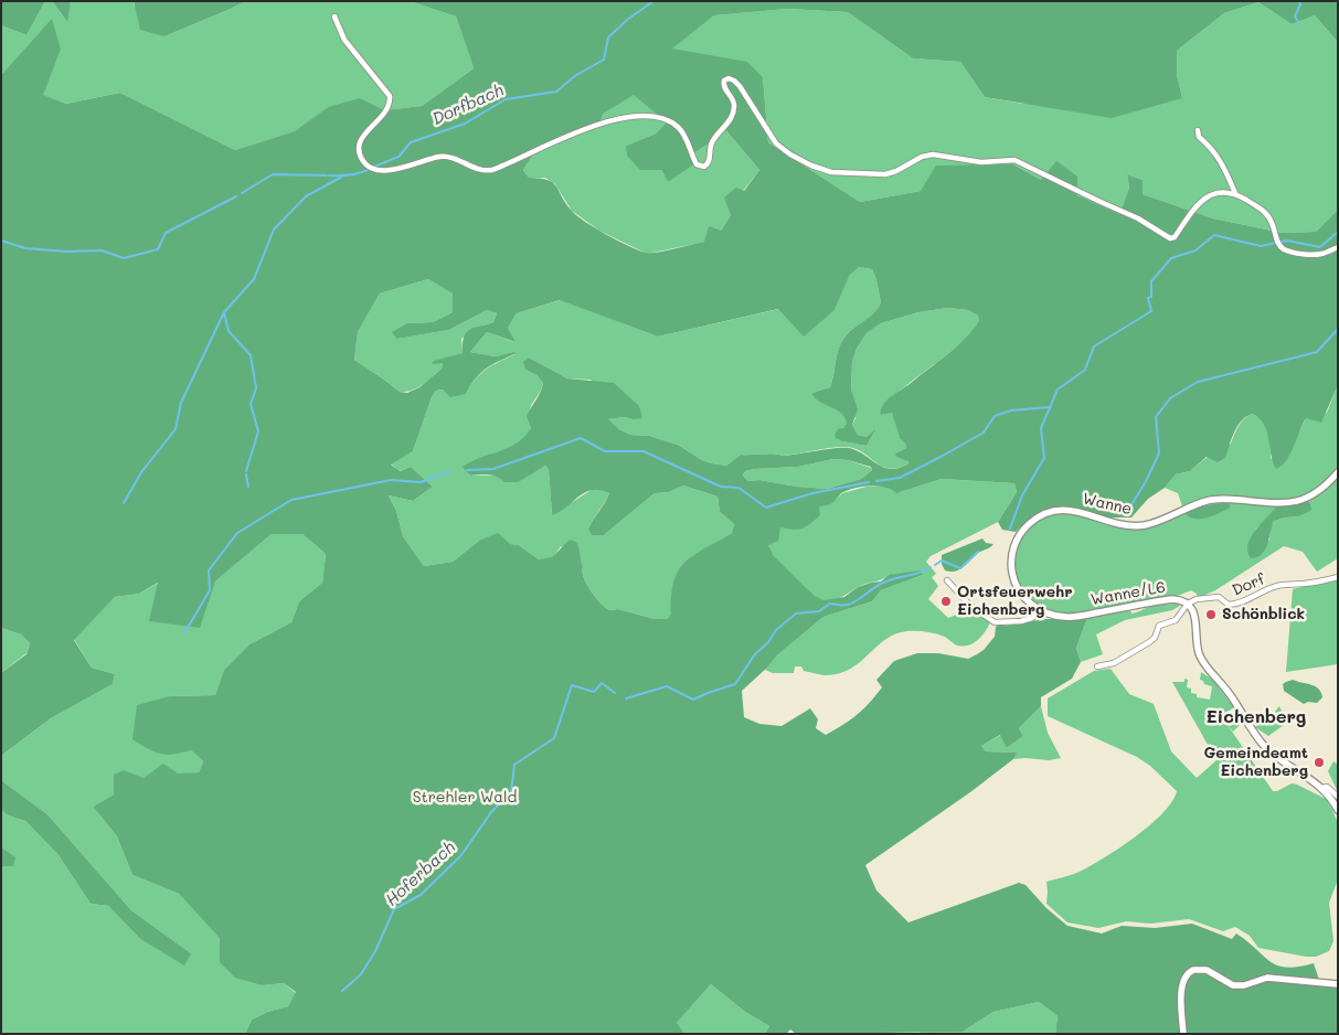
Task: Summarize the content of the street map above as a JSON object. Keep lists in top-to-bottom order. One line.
{"streets":{"street":["Wanne","Dorf","Wanne/L6"]},"crossings":[["Wanne","Wanne/L6"],["Dorf","Wanne/L6"]],"districts":["Eichenberg"],"water":["Dorfbach","Hoferbach"],"parks":["Strehler Wald"],"places":["Ortsfeuerwehr Eichenberg","Schönblick","Gemeindeamt Eichenberg"]}
